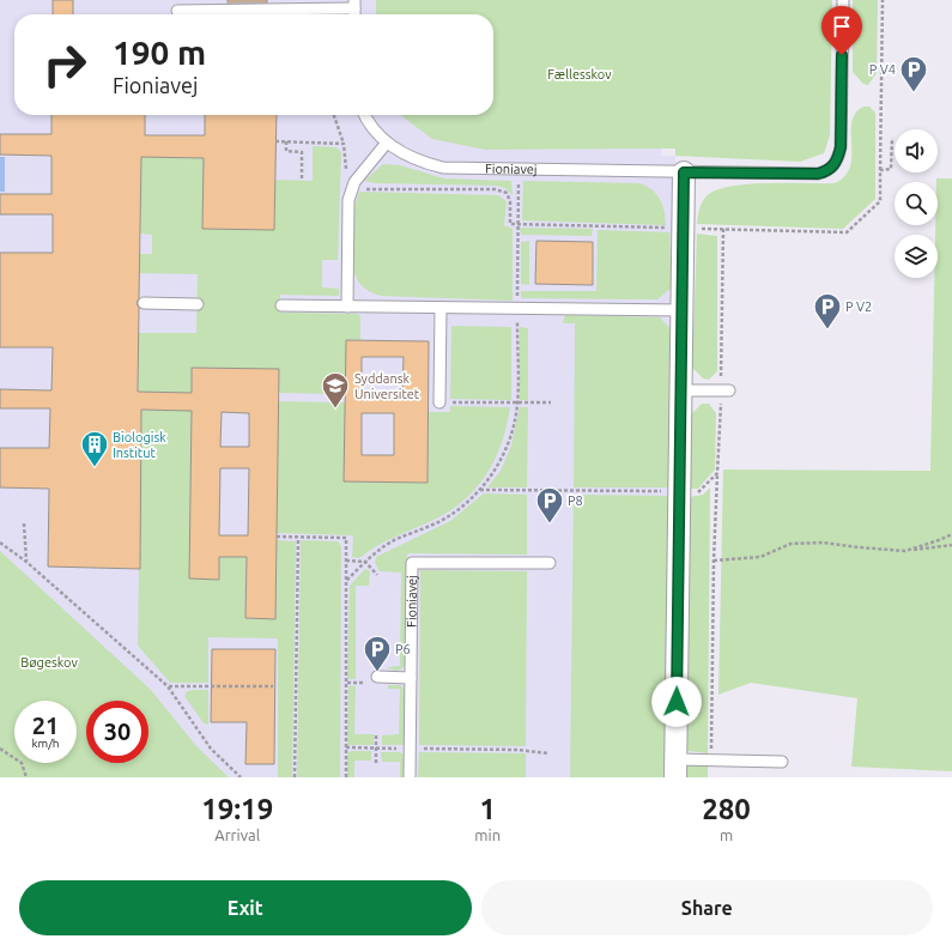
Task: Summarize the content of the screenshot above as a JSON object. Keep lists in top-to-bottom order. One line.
{"streets":{"lane":["Fioniavej"]},"parks":["Fællesskov","Bøgeskov"],"places":{"parking":["P V4","P V2","P8","P6"],"school or university":["Syddansk Universitet"],"building":["Biologisk Institut"]},"page":{"turn":["190 m","Fioniavej"],"speed":"21 km/h","limit":"30","eta":["19:19","Arrival","1","min","280","m"],"buttons":["Exit","Share"]}}
